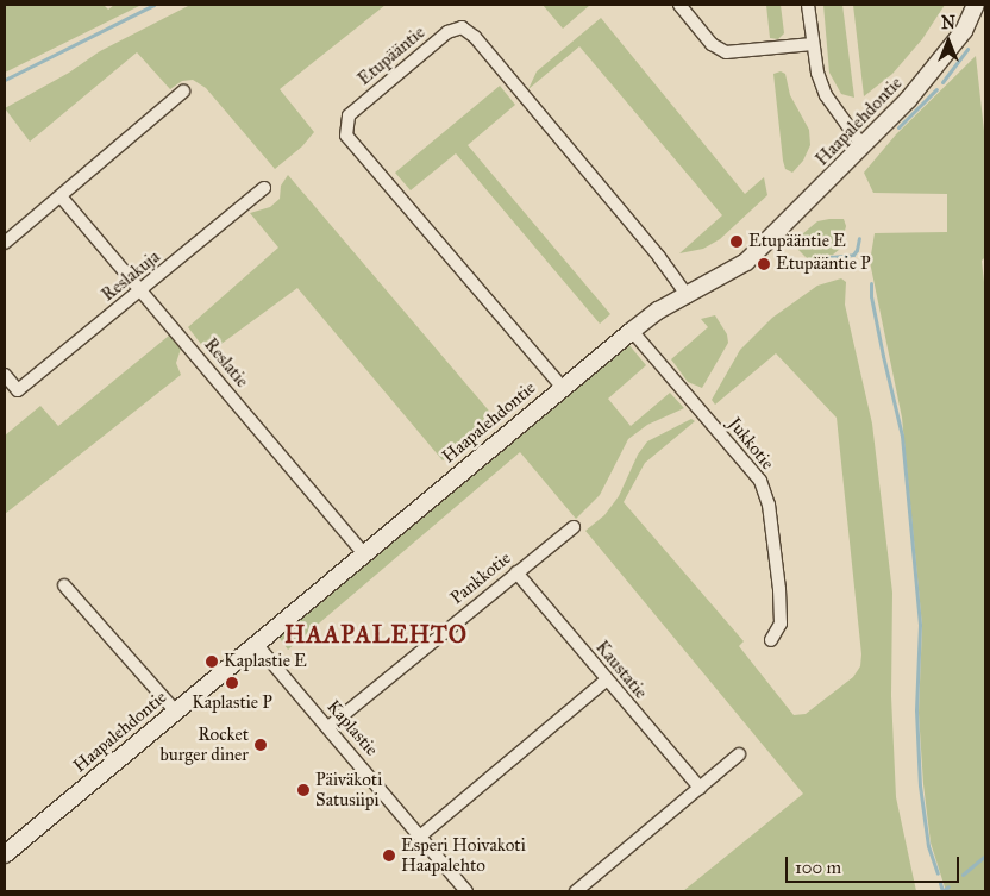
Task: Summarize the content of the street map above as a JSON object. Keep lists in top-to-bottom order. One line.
{"streets":{"street":["Etupääntie","Haapalehdontie","Reslakuja","Reslatie","Jukkotie","Pankkotie","Kaustatie","Kaplastie"]},"crossings":[["Etupääntie","Haapalehdontie"],["Haapalehdontie","Reslatie"],["Haapalehdontie","Jukkotie"],["Haapalehdontie","Kaplastie"],["Reslakuja","Reslatie"],["Pankkotie","Kaustatie"],["Pankkotie","Kaplastie"]],"districts":["HAAPALEHTO"],"places":["Etupääntie E","Etupääntie P","Kaplastie E","Kaplastie P","Rocket burger diner","Päiväkoti Satusiipi","Esperi Hoivakoti Haapalehto"],"scale_bar":"100 m","north":"top"}
